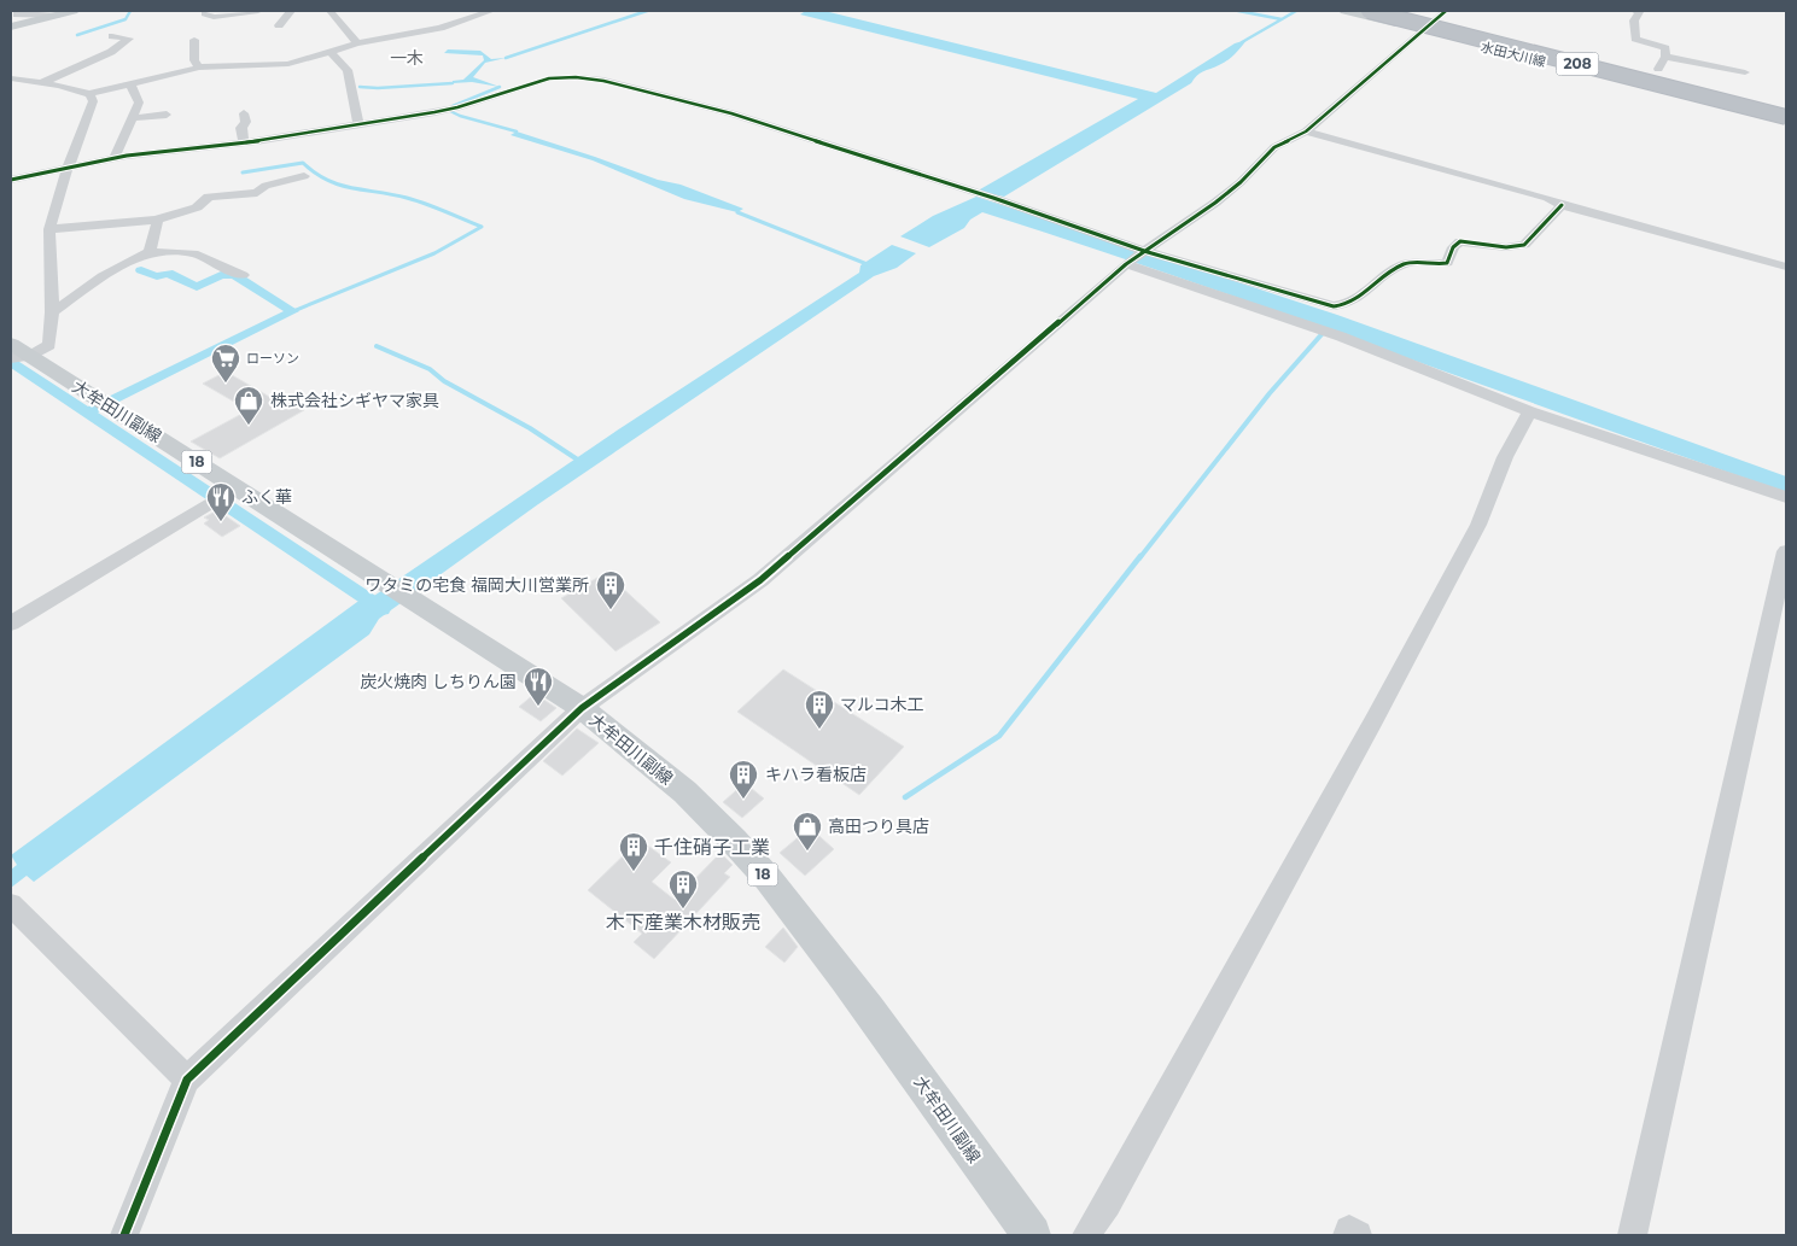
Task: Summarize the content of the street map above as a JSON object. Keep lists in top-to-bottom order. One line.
{"streets":{"highway":["208"],"main road":["水田大川線","大牟田川副線","18"]},"crossings":[["水田大川線","208"]],"districts":["一木"],"places":{"supermarket":["ローソン"],"shop":["株式会社シギヤマ家具","高田つり具店"],"restaurant":["ふく華","炭火焼肉 しちりん園"],"building":["ワタミの宅食 福岡大川営業所","マルコ木工","キハラ看板店","千住硝子工業","木下産業木材販売"]}}
